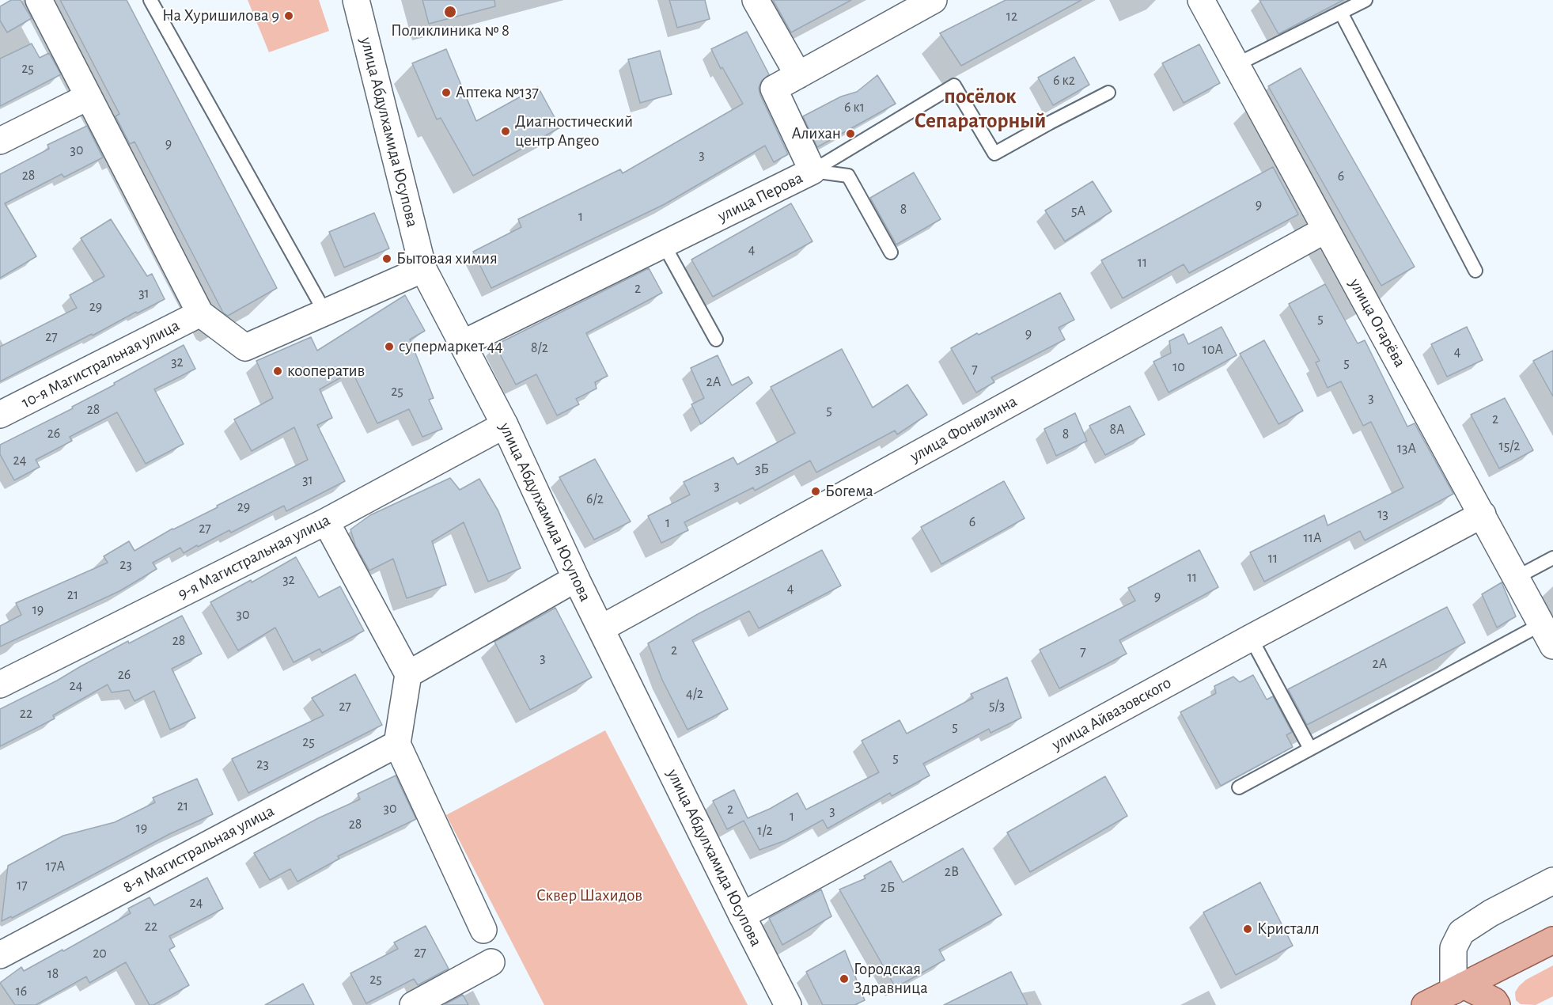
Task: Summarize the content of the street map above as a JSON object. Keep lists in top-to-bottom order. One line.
{"streets":{"street":["улица Абдулхамида Юсупова","улица Перова","улица Огарёва","10-я Магистральная улица","улица Фонвизина","9-я Магистральная улица","улица Айвазовского","8-я Магистральная улица"]},"crossings":[["улица Абдулхамида Юсупова","улица Перова"],["улица Абдулхамида Юсупова","улица Фонвизина"],["улица Абдулхамида Юсупова","9-я Магистральная улица"],["улица Абдулхамида Юсупова","улица Айвазовского"],["улица Огарёва","улица Фонвизина"],["улица Огарёва","улица Айвазовского"]],"districts":["посёлок Сепараторный"],"parks":["Сквер Шахидов"],"places":["Поликлиника № 8","На Хуришилова 9","Аптека №137","Диагностический центр Angeo","Алихан","Бытовая химия","супермаркет 44","кооператив","Богема","Кристалл","Городская Здравница"],"house_numbers":["12","25","6 к2","6 к1","9","30","3","28","6","9","8","5А","1","4","11","2","31","29","5","9","27","8/2","10А","4","32","5","10","7","2А","25","3","28","5","2","8А","26","8","15/2","13А","24","3Б","31","3","6/2","29","13","6","1","27","11А","11","23","11","32","4","21","9","19","30","28","2","7","3","2А","26","24","4/2","5/3","27","22","5","25","5","23","21","30","2","3","1","28","19","1/2","17А","2В","17","2Б","24","22","27","20","18","25","16"]}
